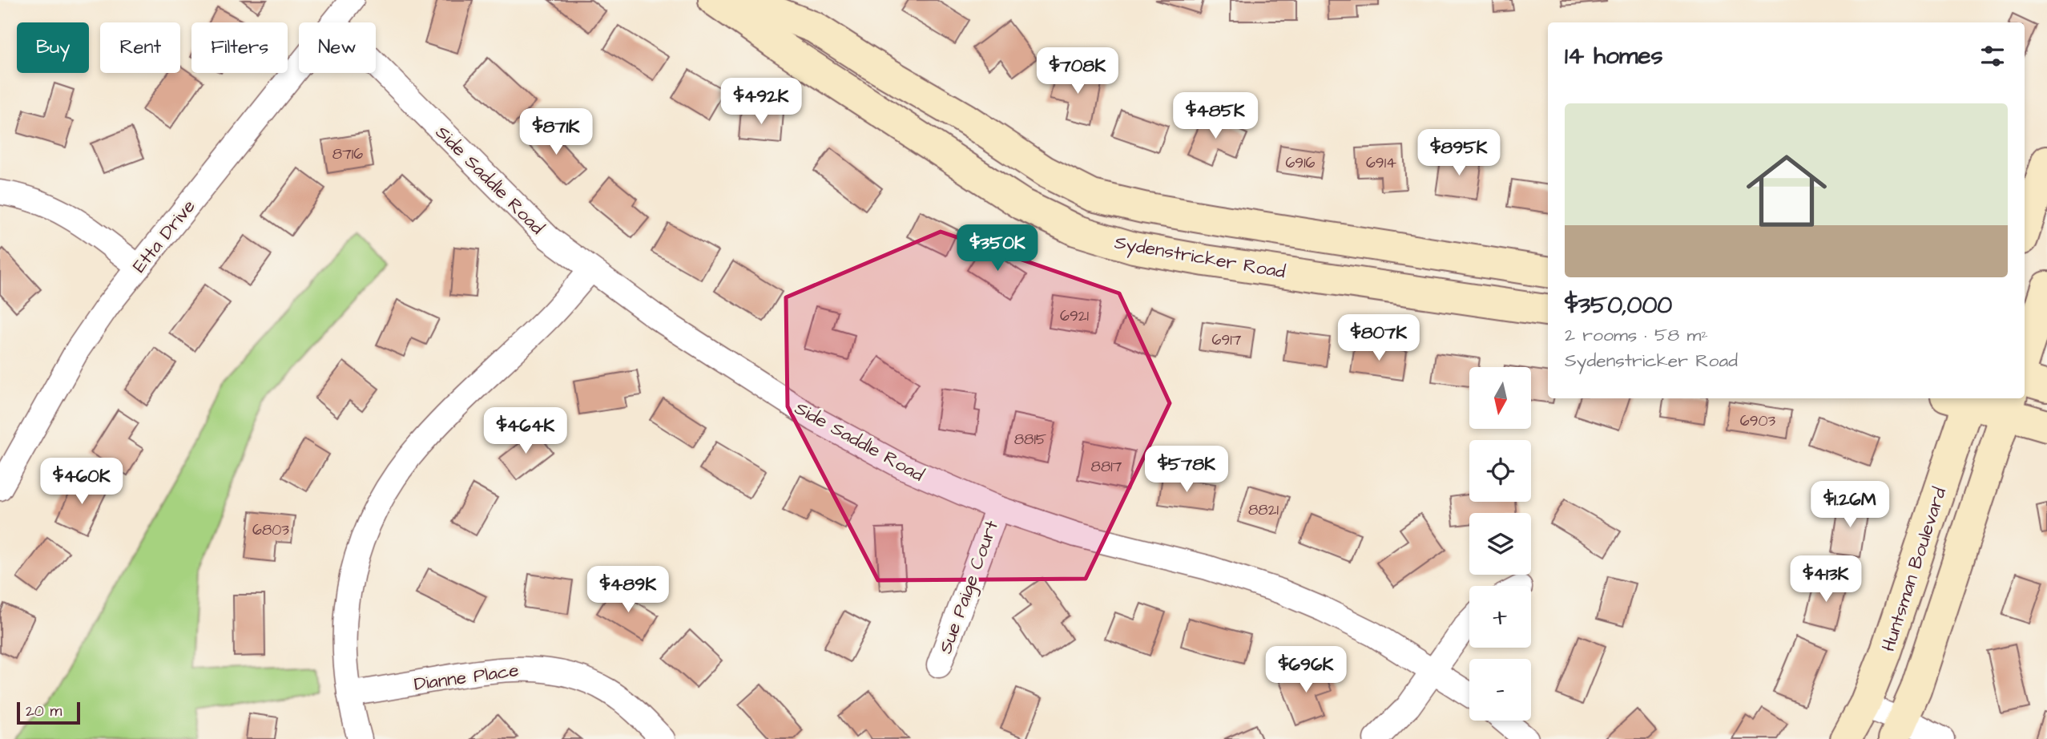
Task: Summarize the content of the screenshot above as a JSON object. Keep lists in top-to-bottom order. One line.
{"streets":{"main road":["Sydenstricker Road","Huntsman Boulevard"],"street":["Side Saddle Road","Etta Drive","Sue Paige Court","Dianne Place"]},"crossings":[["Side Saddle Road","Sue Paige Court"]],"house_numbers":["8716","6916","6914","6921","6917","6903","8815","8817","8821","6803"],"scale_bar":"20 m","north":"bottom","page":{"chip":["Buy","Rent","Filters","New"],"heading":"14 homes","price":["$708K","$492K","$485K","$871K","$895K","$350K","$807K","$464K","$578K","$460K","$1.26M","$413K","$489K","$696K"],"list":[{"name":"$350,000","note":"2 rooms · 58 m² · Sydenstricker Road"}],"map_buttons":["+","−"],"scale":"20 m"}}
